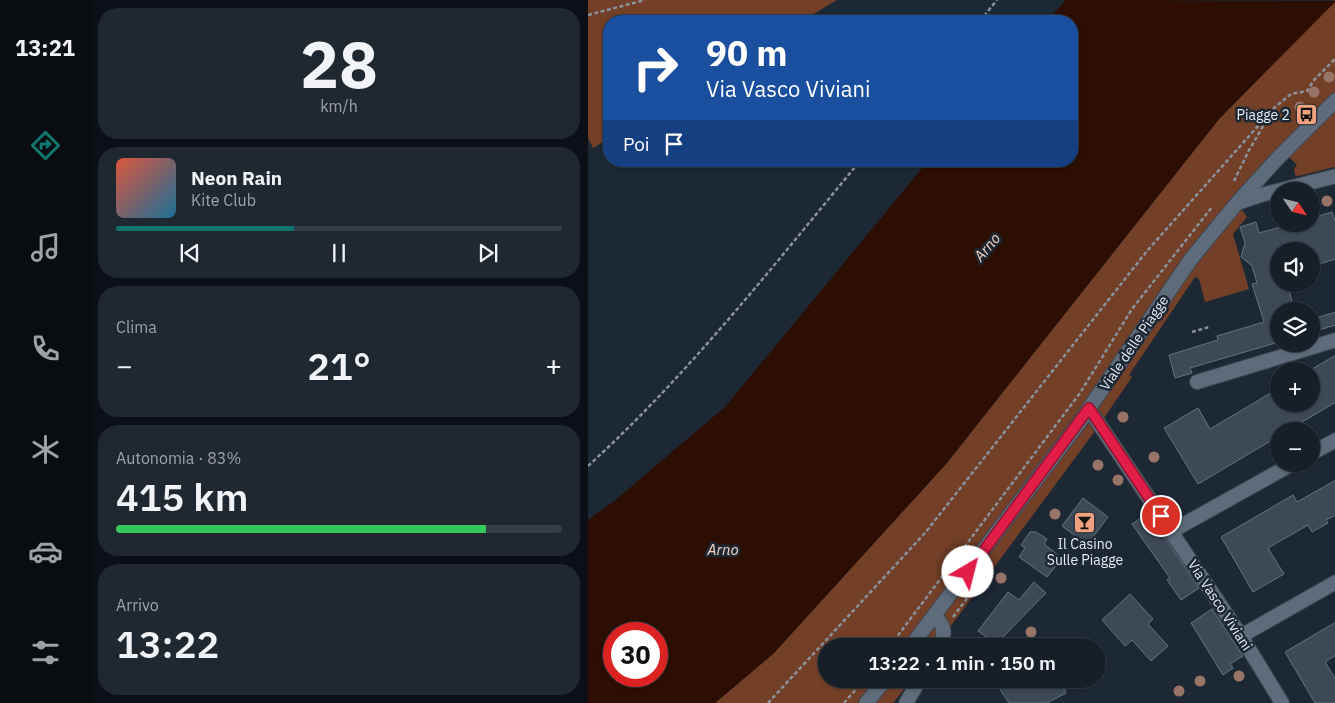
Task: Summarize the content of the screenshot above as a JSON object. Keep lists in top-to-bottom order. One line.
{"streets":{"street":["Viale delle Piagge","Via Vasco Viviani"]},"crossings":[["Viale delle Piagge","Via Vasco Viviani"]],"water":["Arno"],"places":{"bus stop":["Piagge 2"],"bar":["Il Casino Sulle Piagge"]},"north":"bottom right","page":{"tabs":"13:21","tile":[["28","km/h"],"Clima",["Autonomia · 83%","415 km"],["Arrivo","13:22"]],"turn":["90 m","Via Vasco Viviani"],"then":"Poi","song":["Neon Rain","Kite Club"],"map_buttons":["+","−"],"heat":["−","21°","+"],"limit":"30","trip":"13:22 · 1 min · 150 m"}}
